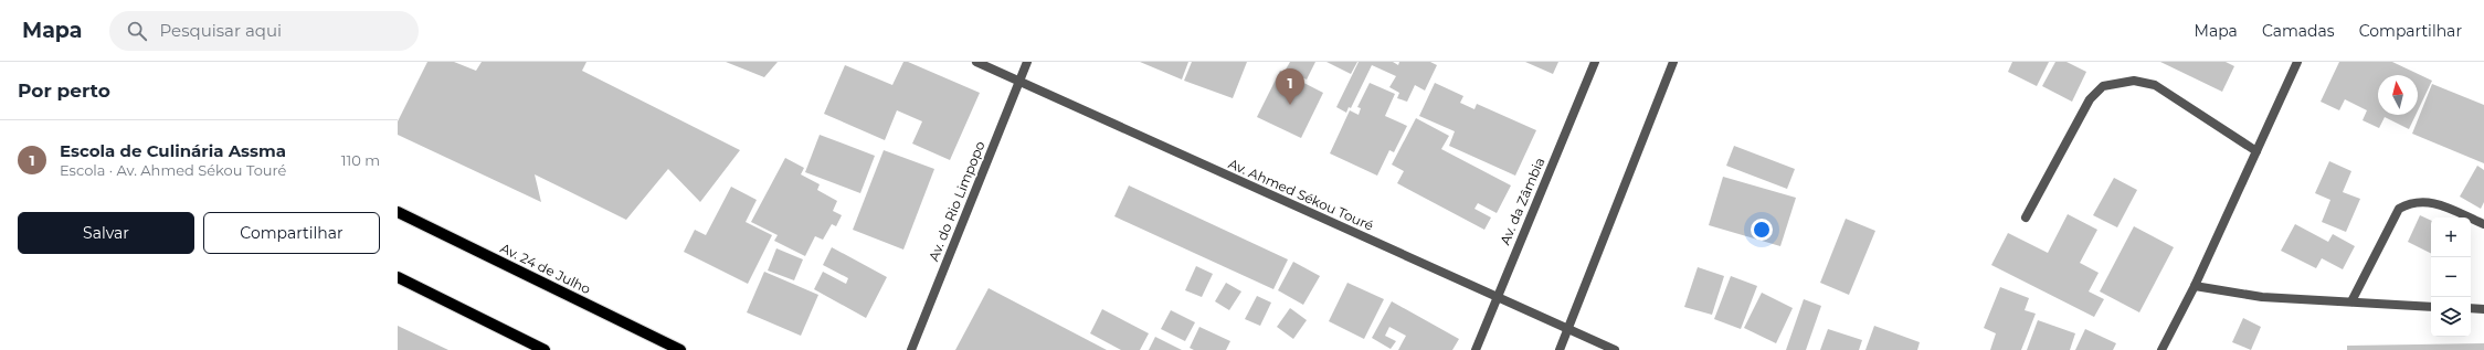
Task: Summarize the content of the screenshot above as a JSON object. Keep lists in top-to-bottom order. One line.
{"streets":{"main road":["Av. 24 de Julho"],"street":["Av. Ahmed Sékou Touré","Av. do Rio Limpopo","Av. da Zâmbia"]},"crossings":[["Av. Ahmed Sékou Touré","Av. do Rio Limpopo"],["Av. Ahmed Sékou Touré","Av. da Zâmbia"]],"north":"top","page":{"header":"Mapa","search":"Pesquisar aqui","nav":["Mapa","Camadas","Compartilhar"],"heading":"Por perto","pins":"1","list":[{"mark":"1","name":"Escola de Culinária Assma","note":"Escola · Av. Ahmed Sékou Touré","value":"110 m"}],"buttons":["Salvar","Compartilhar"],"map_buttons":["+","−"]}}
